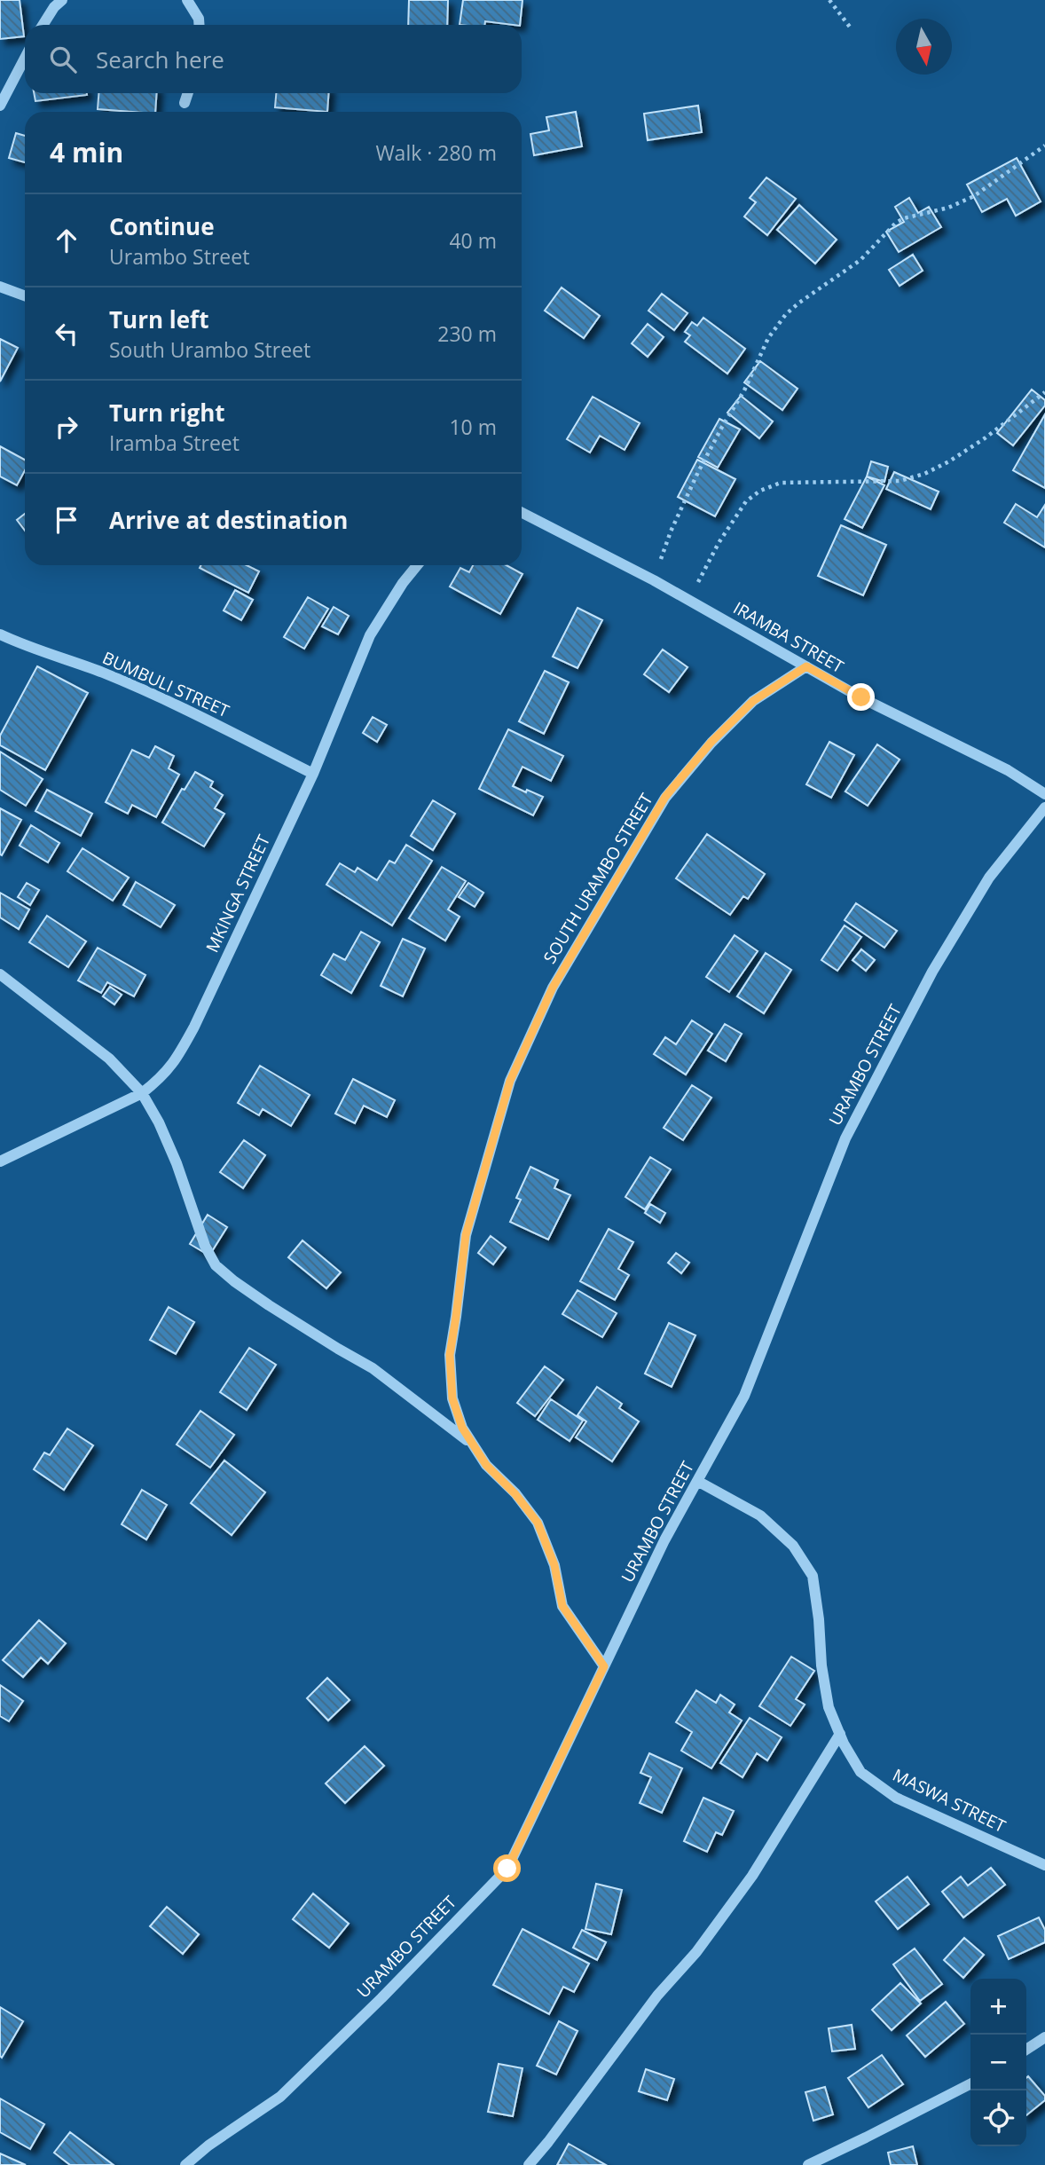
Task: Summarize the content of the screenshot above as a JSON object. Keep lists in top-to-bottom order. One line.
{"streets":{"street":["IRAMBA STREET","BUMBULI STREET","SOUTH URAMBO STREET","MKINGA STREET","URAMBO STREET","MASWA STREET"]},"crossings":[["IRAMBA STREET","SOUTH URAMBO STREET"],["BUMBULI STREET","MKINGA STREET"],["SOUTH URAMBO STREET","URAMBO STREET"],["URAMBO STREET","MASWA STREET"]],"north":"bottom","page":{"search":"Search here","heading":["4 min","Walk · 280 m"],"list":[["Continue","Urambo Street","40 m"],["Turn left","South Urambo Street","230 m"],["Turn right","Iramba Street","10 m"],"Arrive at destination"],"map_buttons":["+","−"]}}
